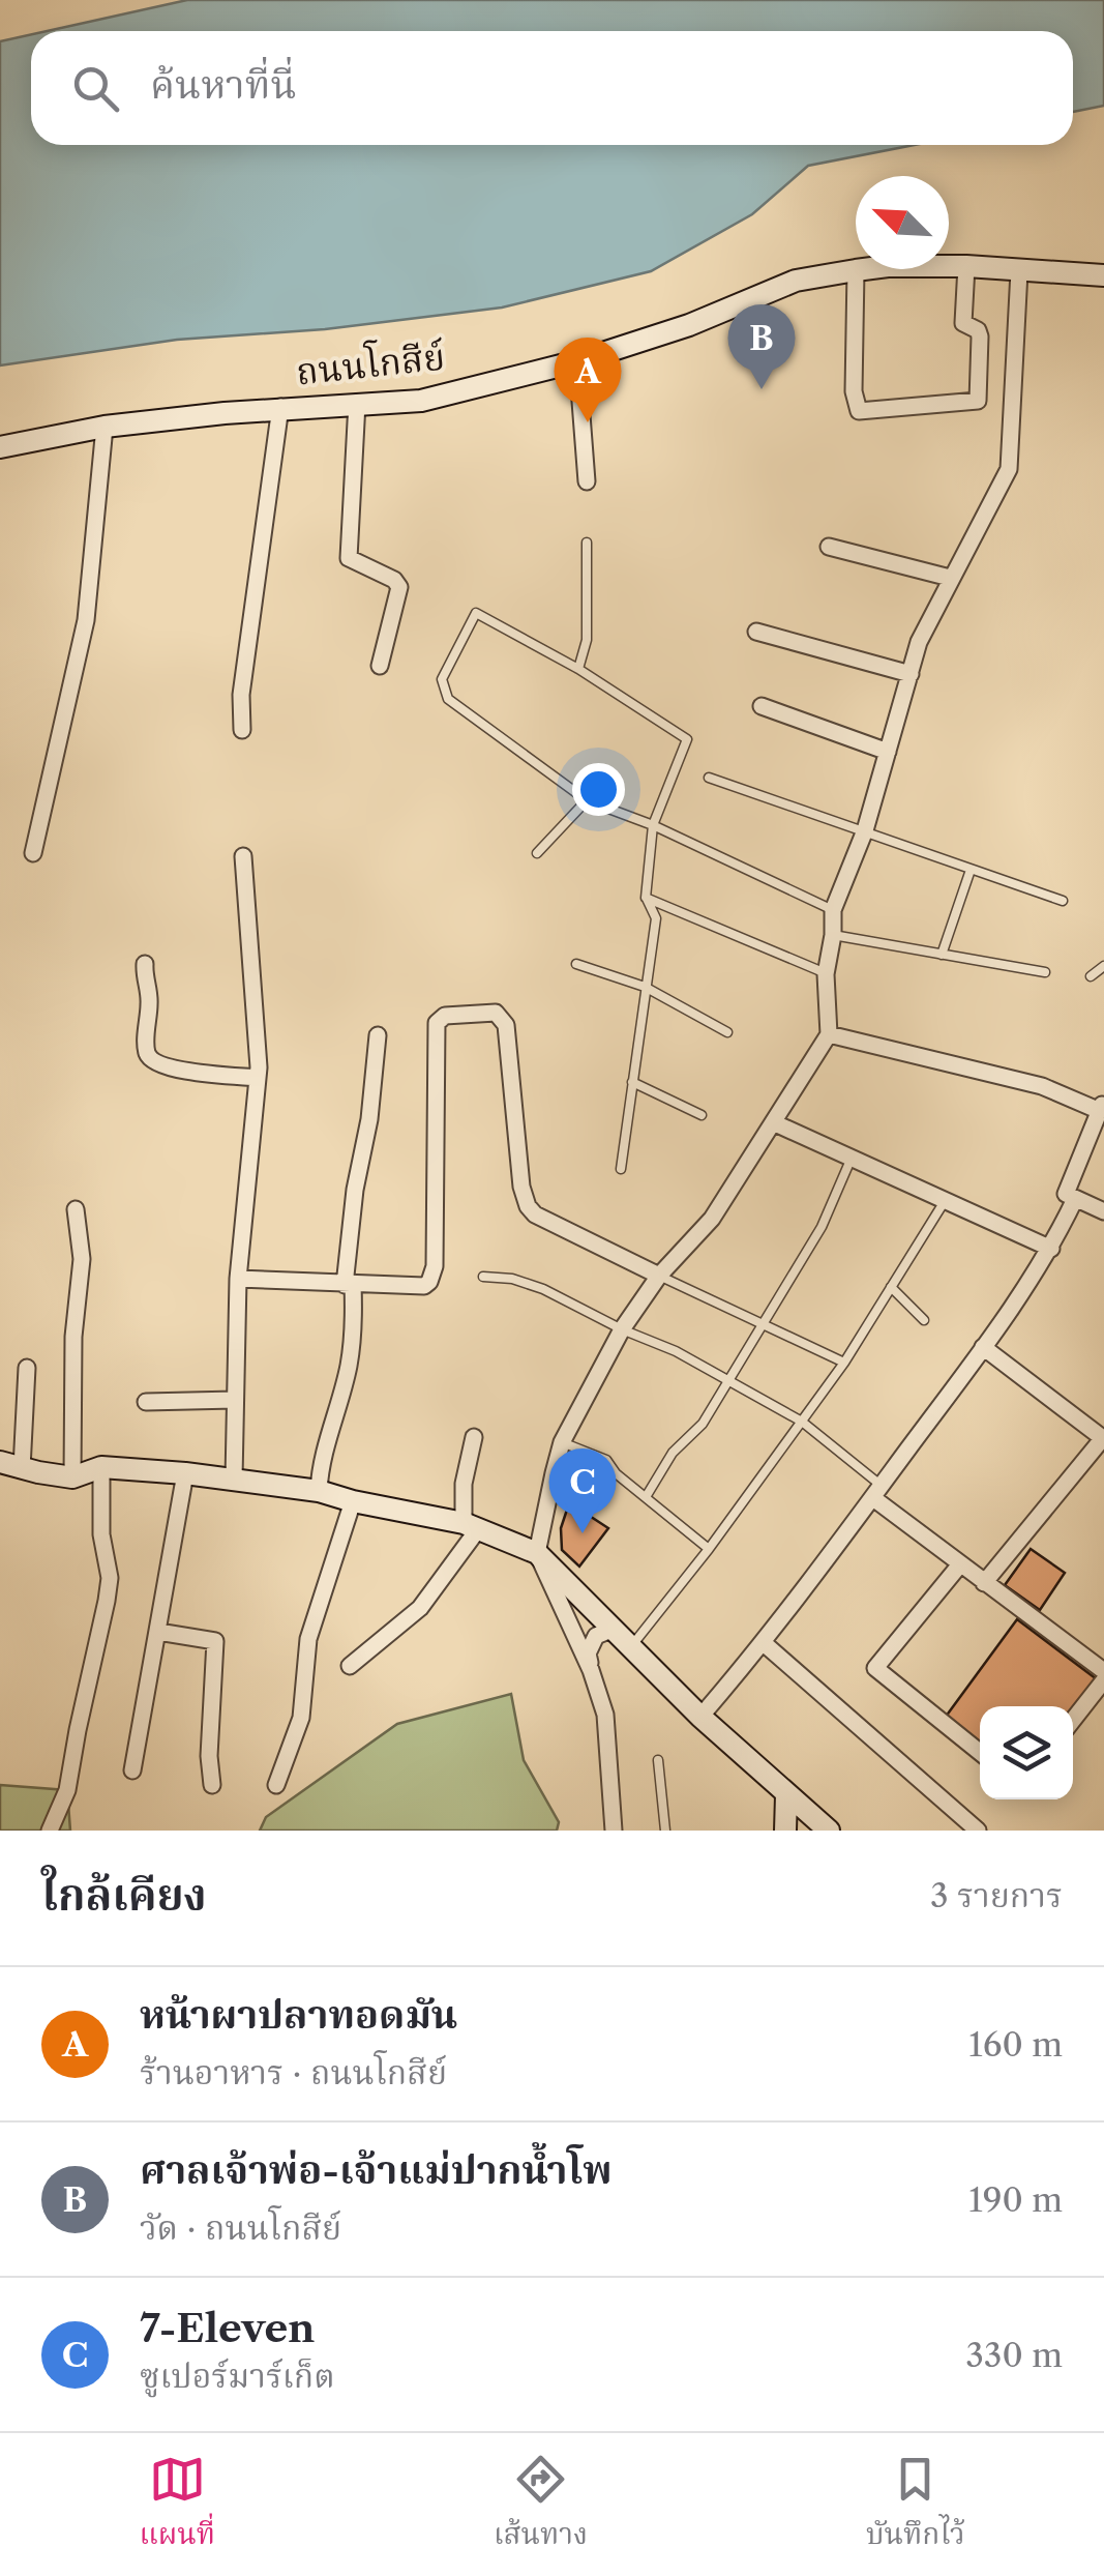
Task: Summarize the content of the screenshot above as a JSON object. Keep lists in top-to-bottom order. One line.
{"streets":{"street":["ถนนโกสีย์"]},"north":"top left","page":{"search":"ค้นหาที่นี่","pins":["B","A","C"],"heading":["ใกล้เคียง","3 รายการ"],"list":[{"mark":"A","name":"หน้าผาปลาทอดมัน","note":"ร้านอาหาร · ถนนโกสีย์","value":"160 m"},{"mark":"B","name":"ศาลเจ้าพ่อ-เจ้าแม่ปากน้ำโพ","note":"วัด · ถนนโกสีย์","value":"190 m"},{"mark":"C","name":"7-Eleven","note":"ซูเปอร์มาร์เก็ต","value":"330 m"}],"nav":["แผนที่","เส้นทาง","บันทึกไว้"]}}
